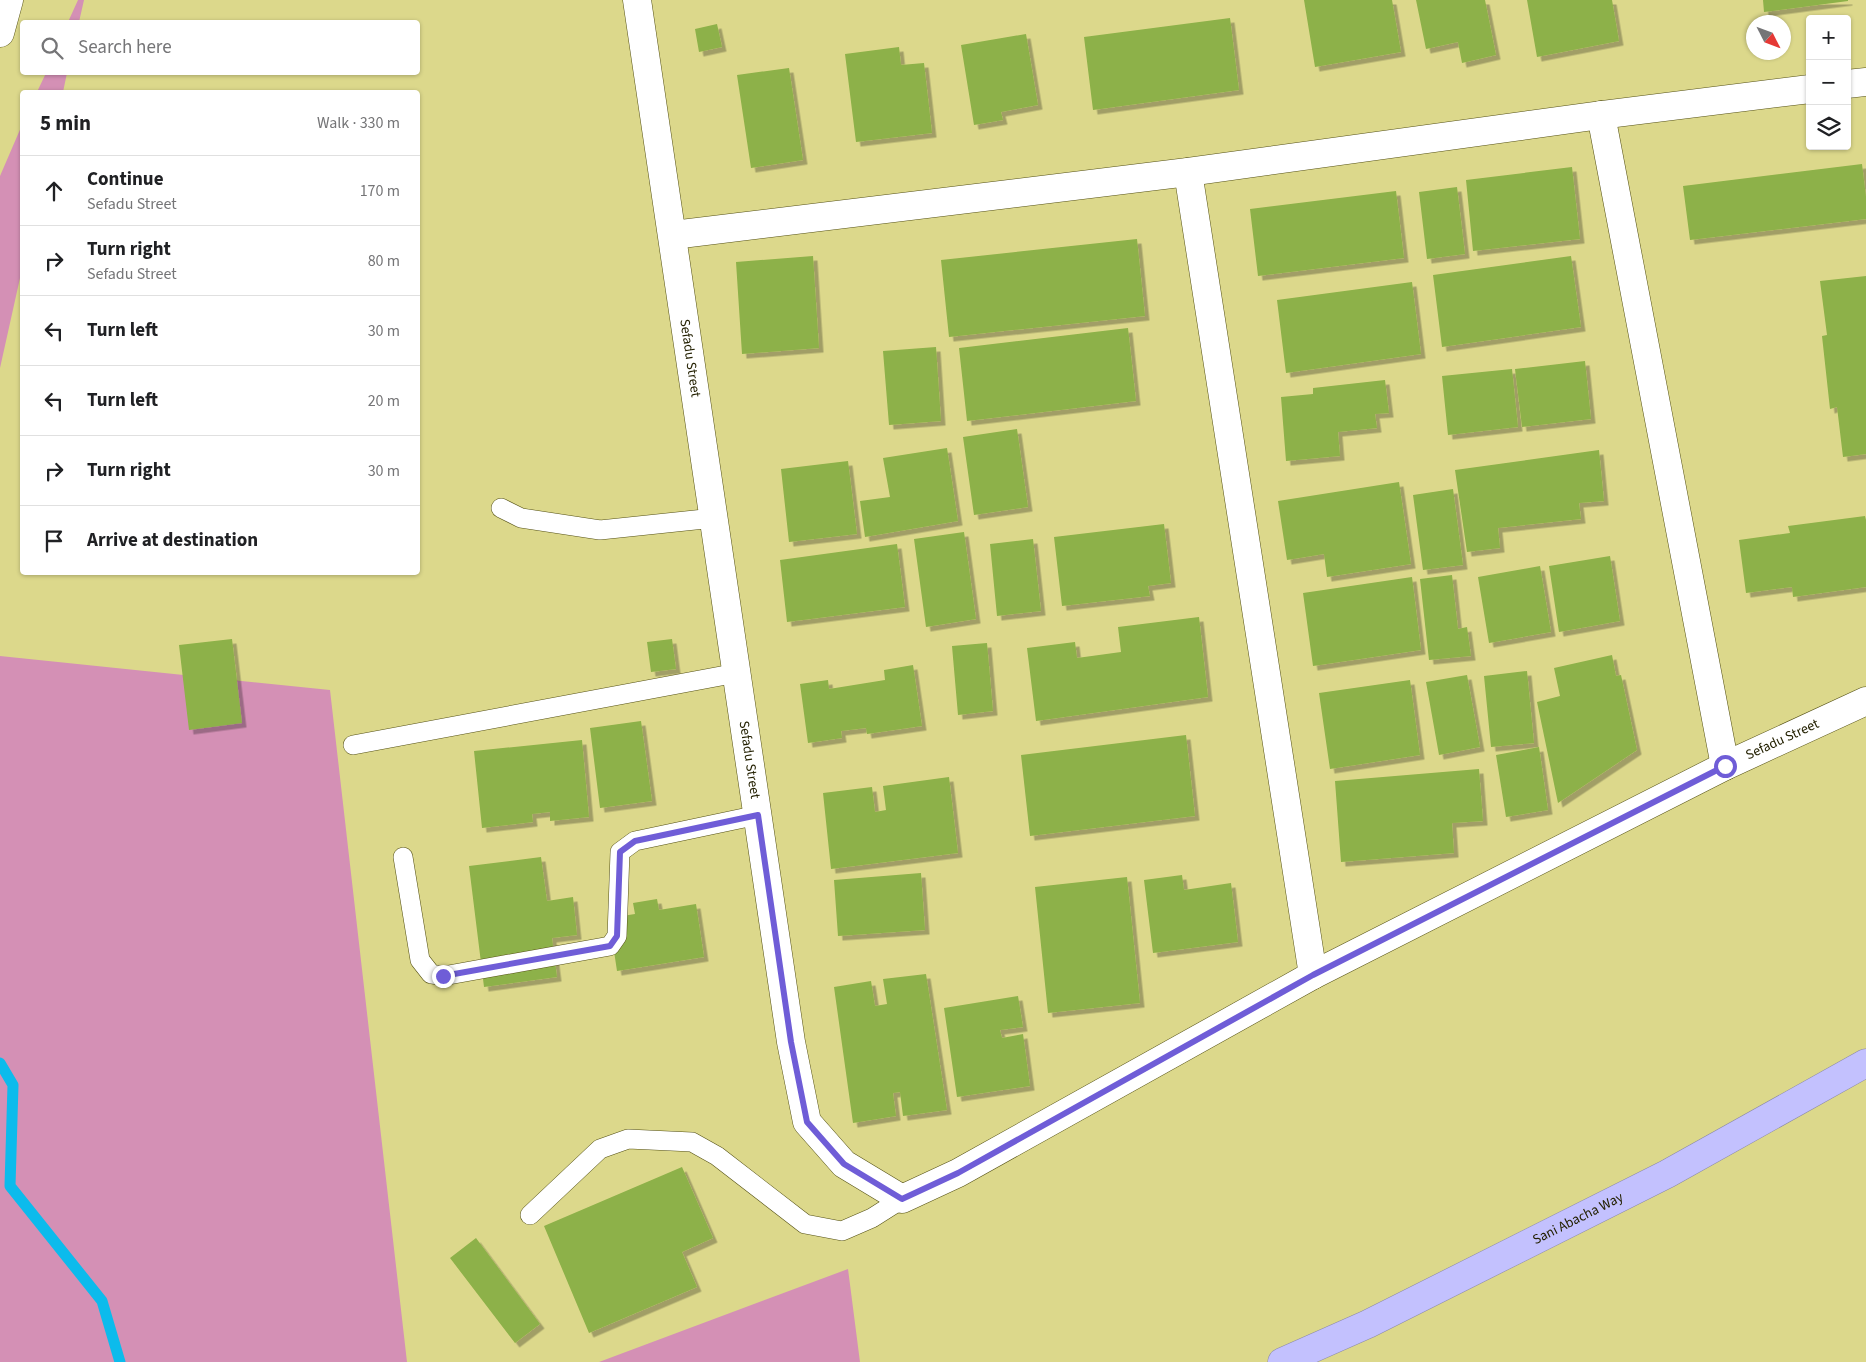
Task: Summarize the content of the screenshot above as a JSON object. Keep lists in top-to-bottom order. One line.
{"streets":{"highway":["Sani Abacha Way"],"street":["Sefadu Street"]},"north":"bottom right","page":{"map_buttons":["+","−"],"search":"Search here","heading":["5 min","Walk · 330 m"],"list":[["Continue","Sefadu Street","170 m"],["Turn right","Sefadu Street","80 m"],["Turn left","30 m"],["Turn left","20 m"],["Turn right","30 m"],"Arrive at destination"]}}
